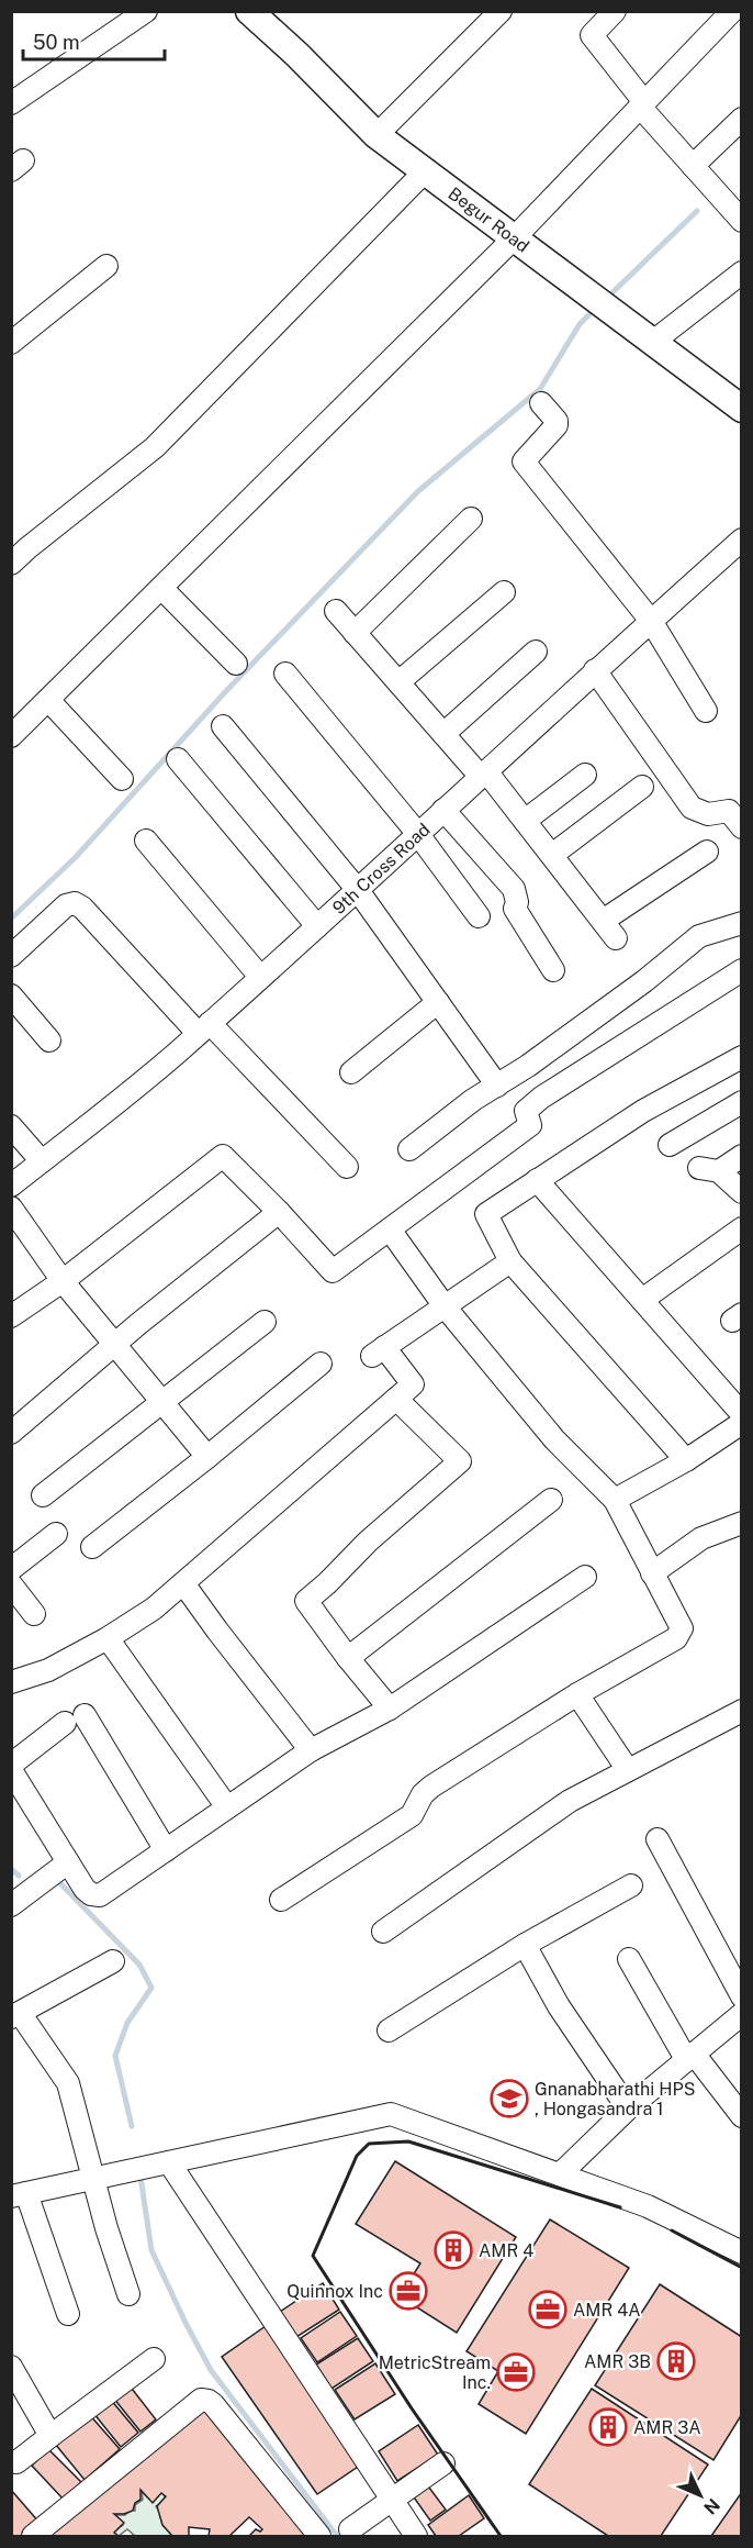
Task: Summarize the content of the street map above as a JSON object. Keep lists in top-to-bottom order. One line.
{"streets":{"main road":["Begur Road"],"street":["9th Cross Road"]},"places":{"school or university":["Gnanabharathi HPS , Hongasandra 1"],"building":["AMR 4","AMR 3B","AMR 3A"],"office":["Quinnox Inc","AMR 4A","MetricStream Inc."]},"scale_bar":"50 m","north":"bottom right"}
